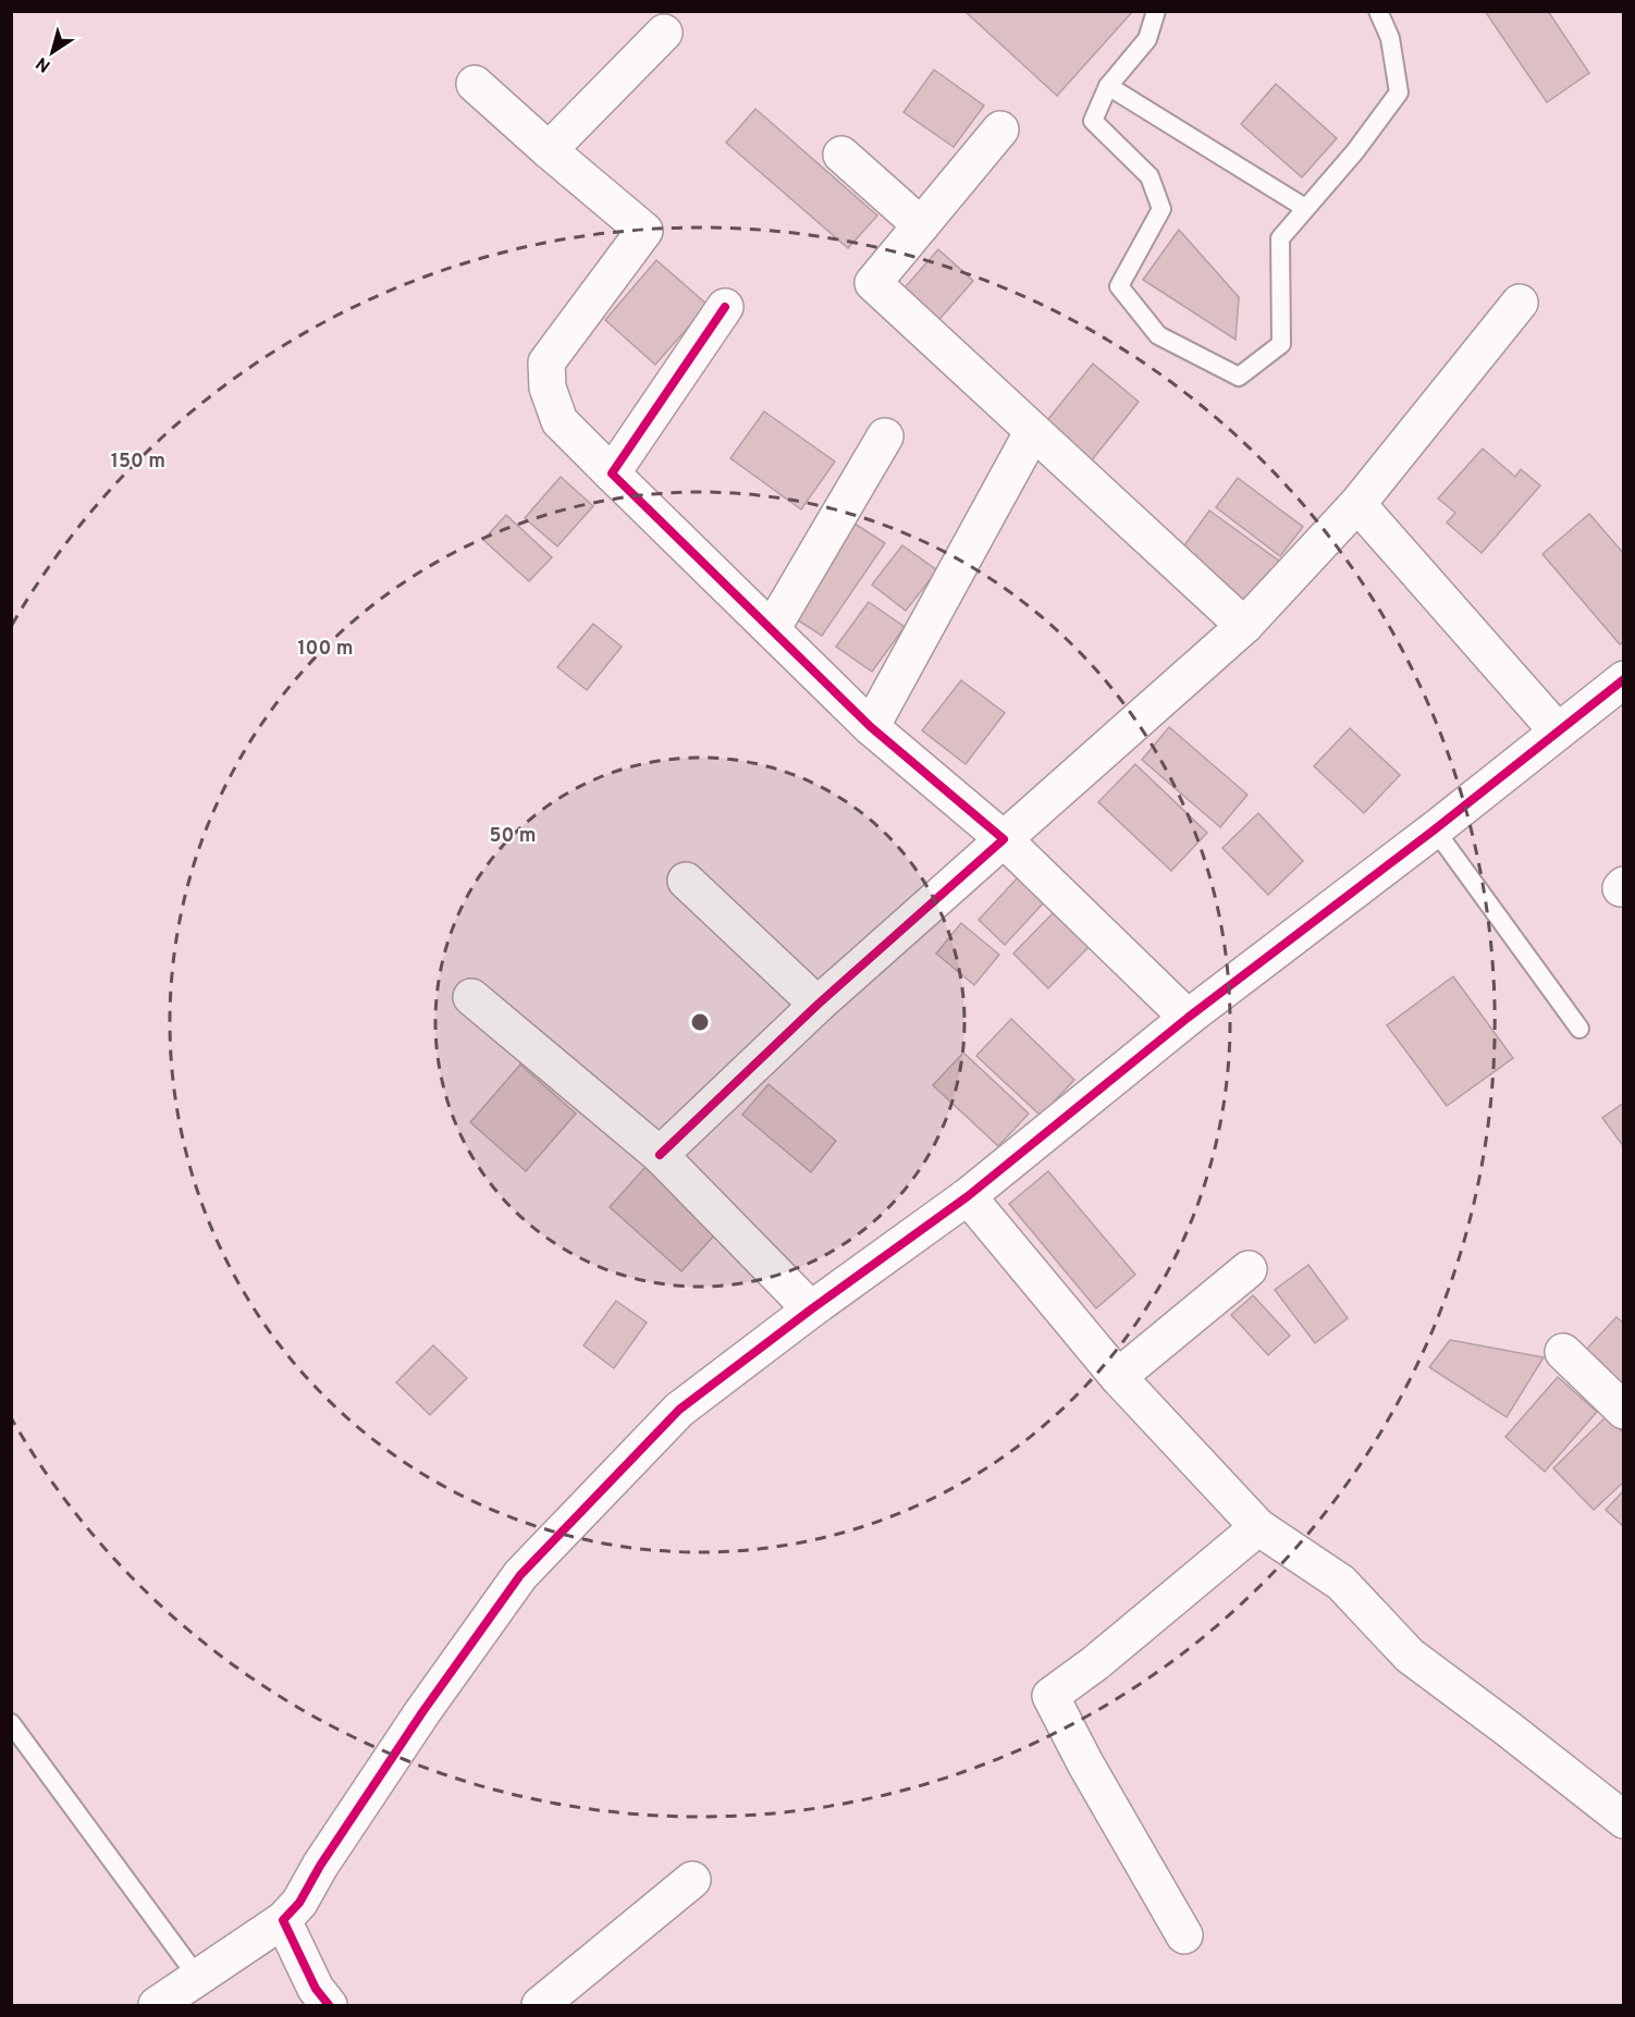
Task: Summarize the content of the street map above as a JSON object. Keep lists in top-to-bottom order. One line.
{"north":"bottom left","rings":["150 m","100 m","50 m"]}
